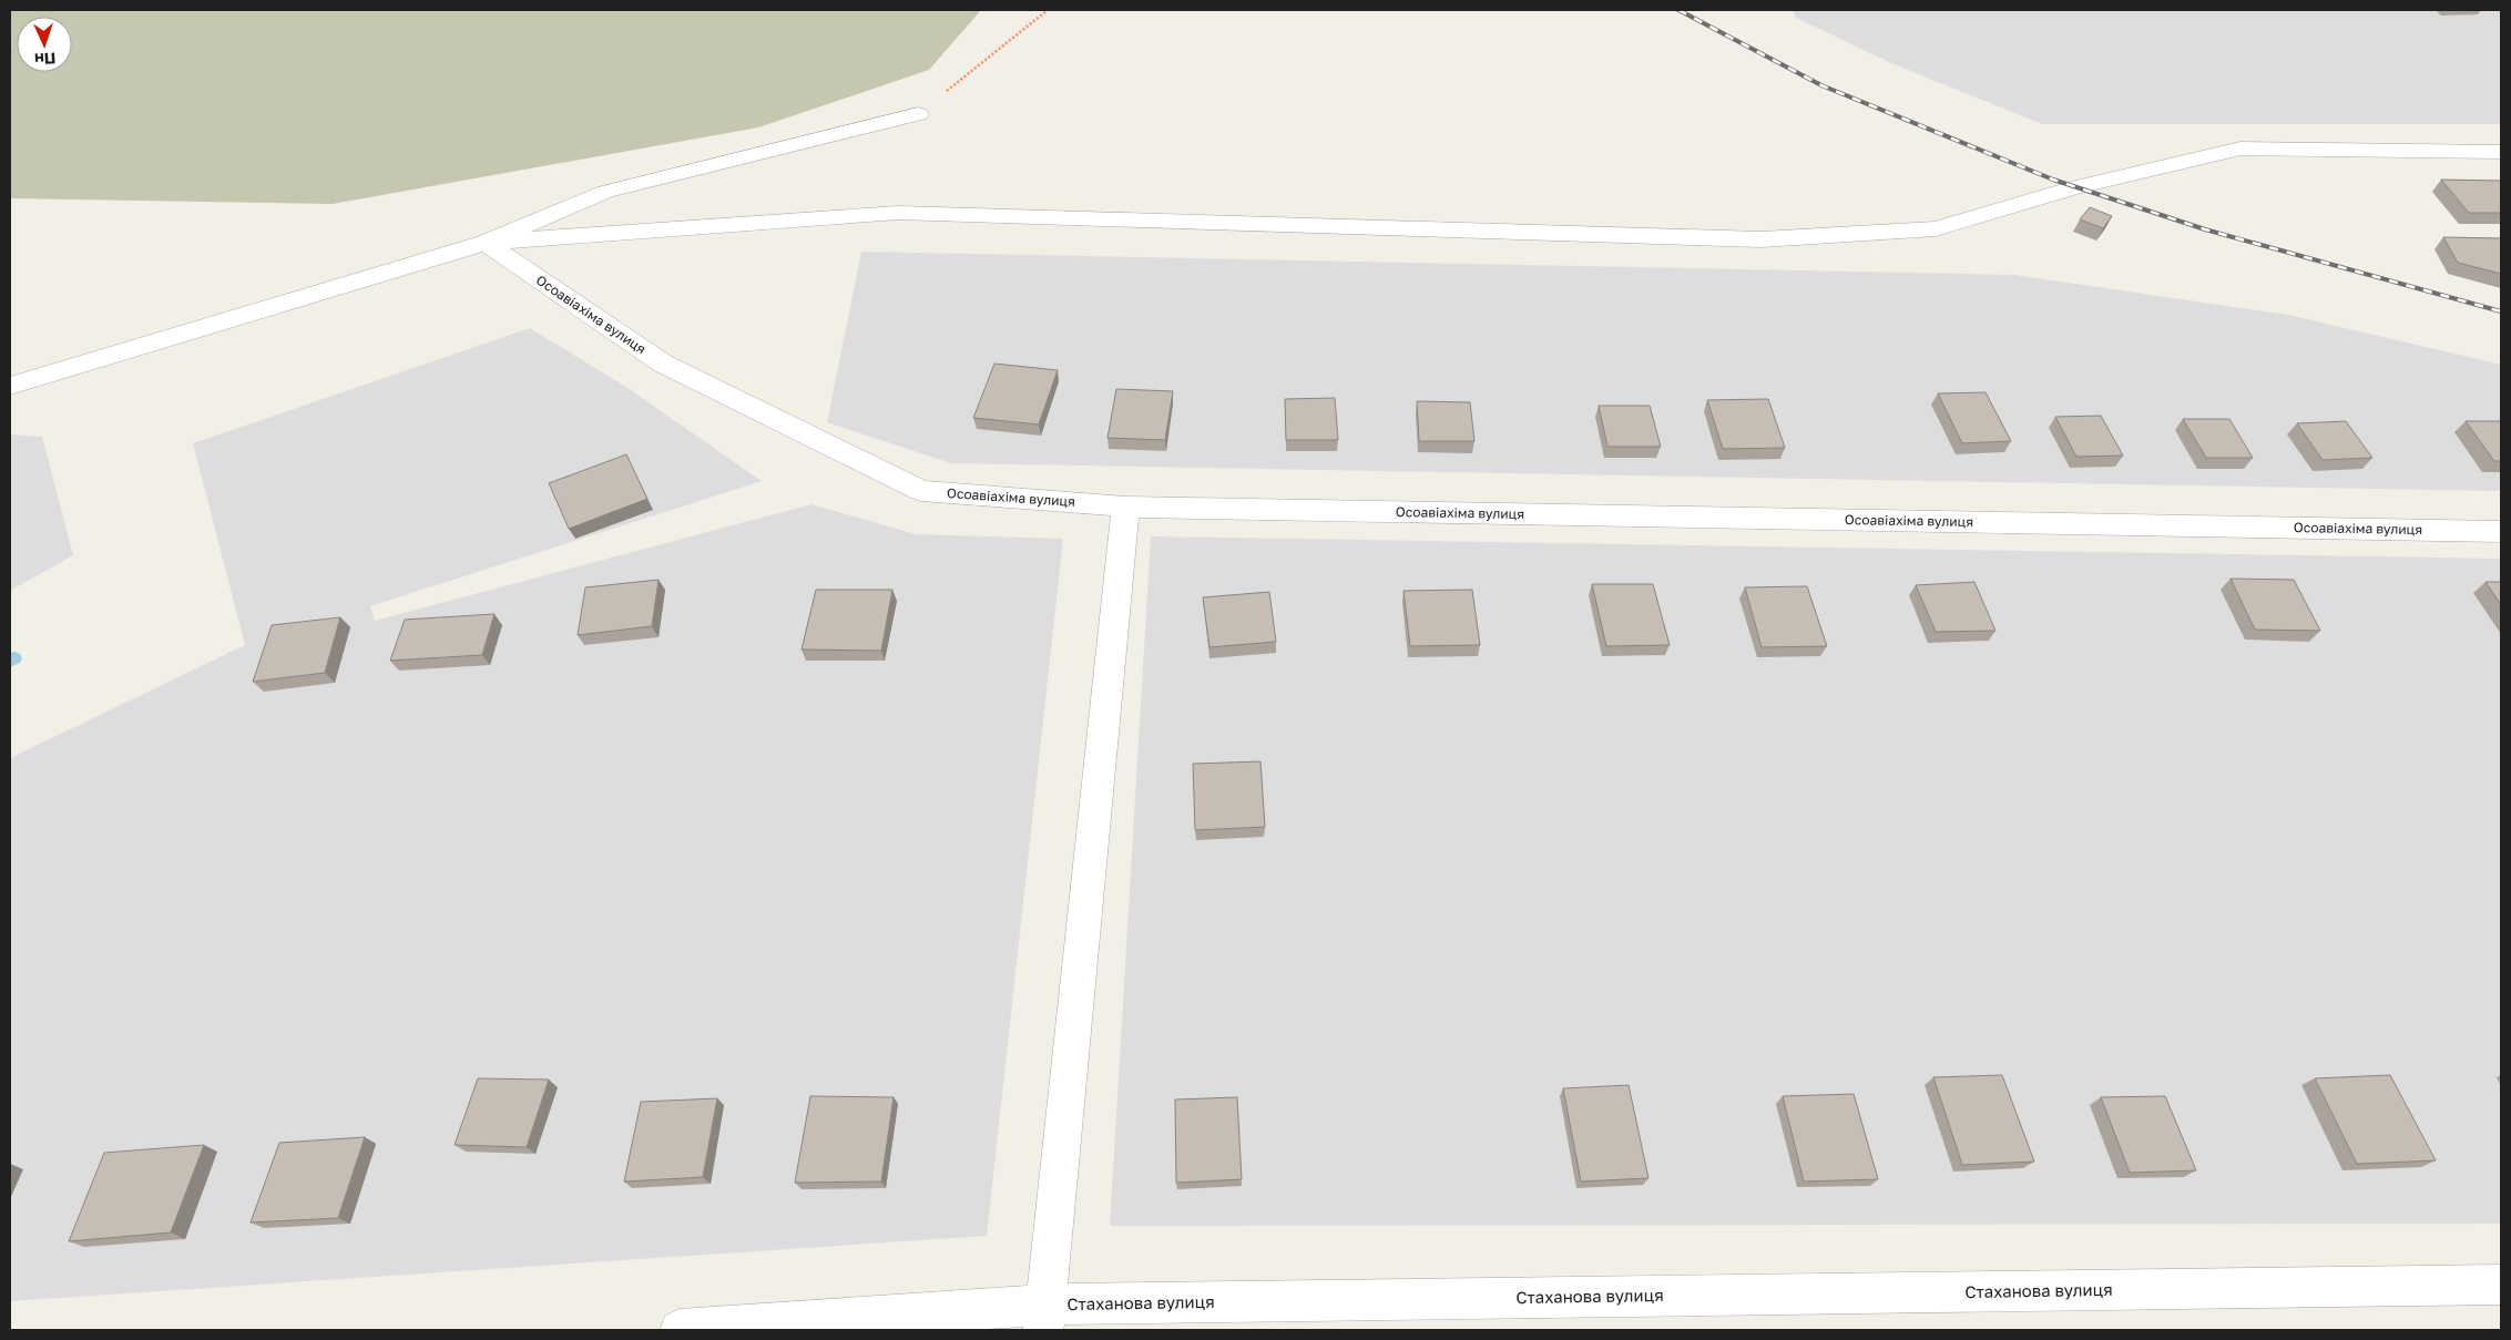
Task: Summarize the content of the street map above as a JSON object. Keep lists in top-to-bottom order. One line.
{"streets":{"street":["Осоавіахіма вулиця","Стаханова вулиця"]},"north":"bottom"}
